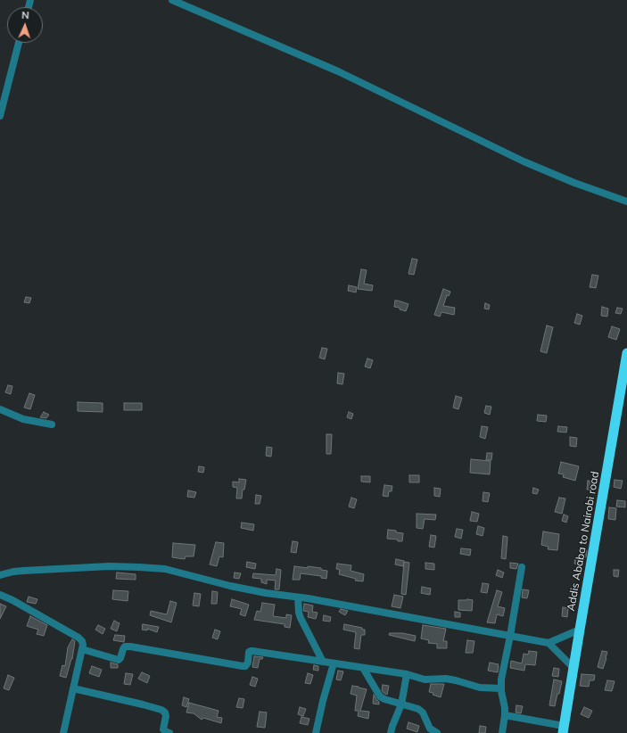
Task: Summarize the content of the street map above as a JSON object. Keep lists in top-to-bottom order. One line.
{"streets":{"highway":["Addis Ababa to Nairobi road"]},"north":"top"}
